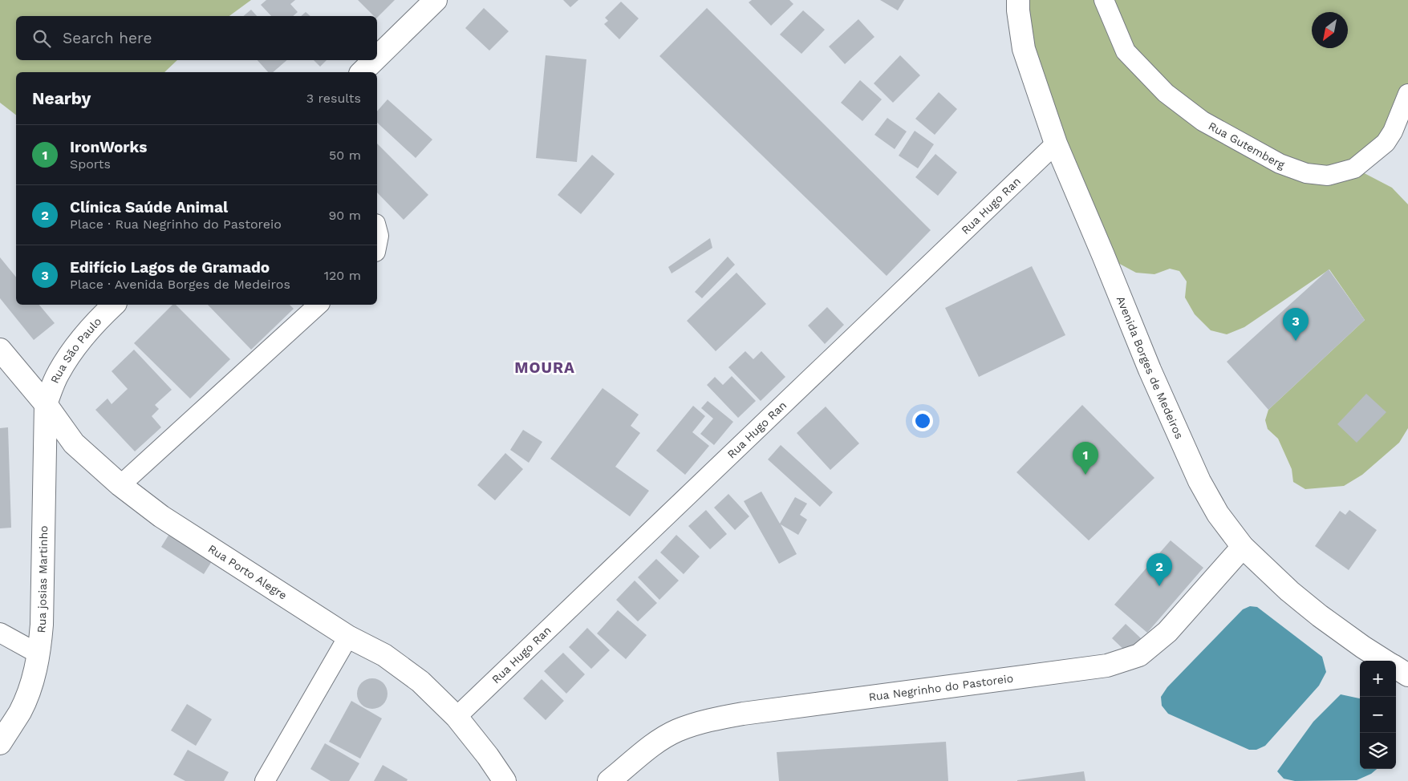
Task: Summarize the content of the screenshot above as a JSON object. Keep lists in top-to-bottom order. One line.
{"streets":{"street":["Rua Gutemberg","Rua Hugo Ran","Rua São Paulo","Avenida Borges de Medeiros","Rua Porto Alegre","Rua josias Martinho","Rua Negrinho do Pastoreio"]},"crossings":[["Rua Hugo Ran","Avenida Borges de Medeiros"],["Rua Hugo Ran","Rua Porto Alegre"],["Rua São Paulo","Rua Porto Alegre"],["Rua São Paulo","Rua josias Martinho"],["Avenida Borges de Medeiros","Rua Negrinho do Pastoreio"],["Rua Porto Alegre","Rua josias Martinho"]],"districts":["MOURA"],"north":"bottom left","page":{"search":"Search here","heading":["Nearby","3 results"],"list":[{"mark":"1","name":"IronWorks","note":"Sports","value":"50 m"},{"mark":"2","name":"Clínica Saúde Animal","note":"Place · Rua Negrinho do Pastoreio","value":"90 m"},{"mark":"3","name":"Edifício Lagos de Gramado","note":"Place · Avenida Borges de Medeiros","value":"120 m"}],"pins":["3","1","2"],"map_buttons":["+","−"]}}
